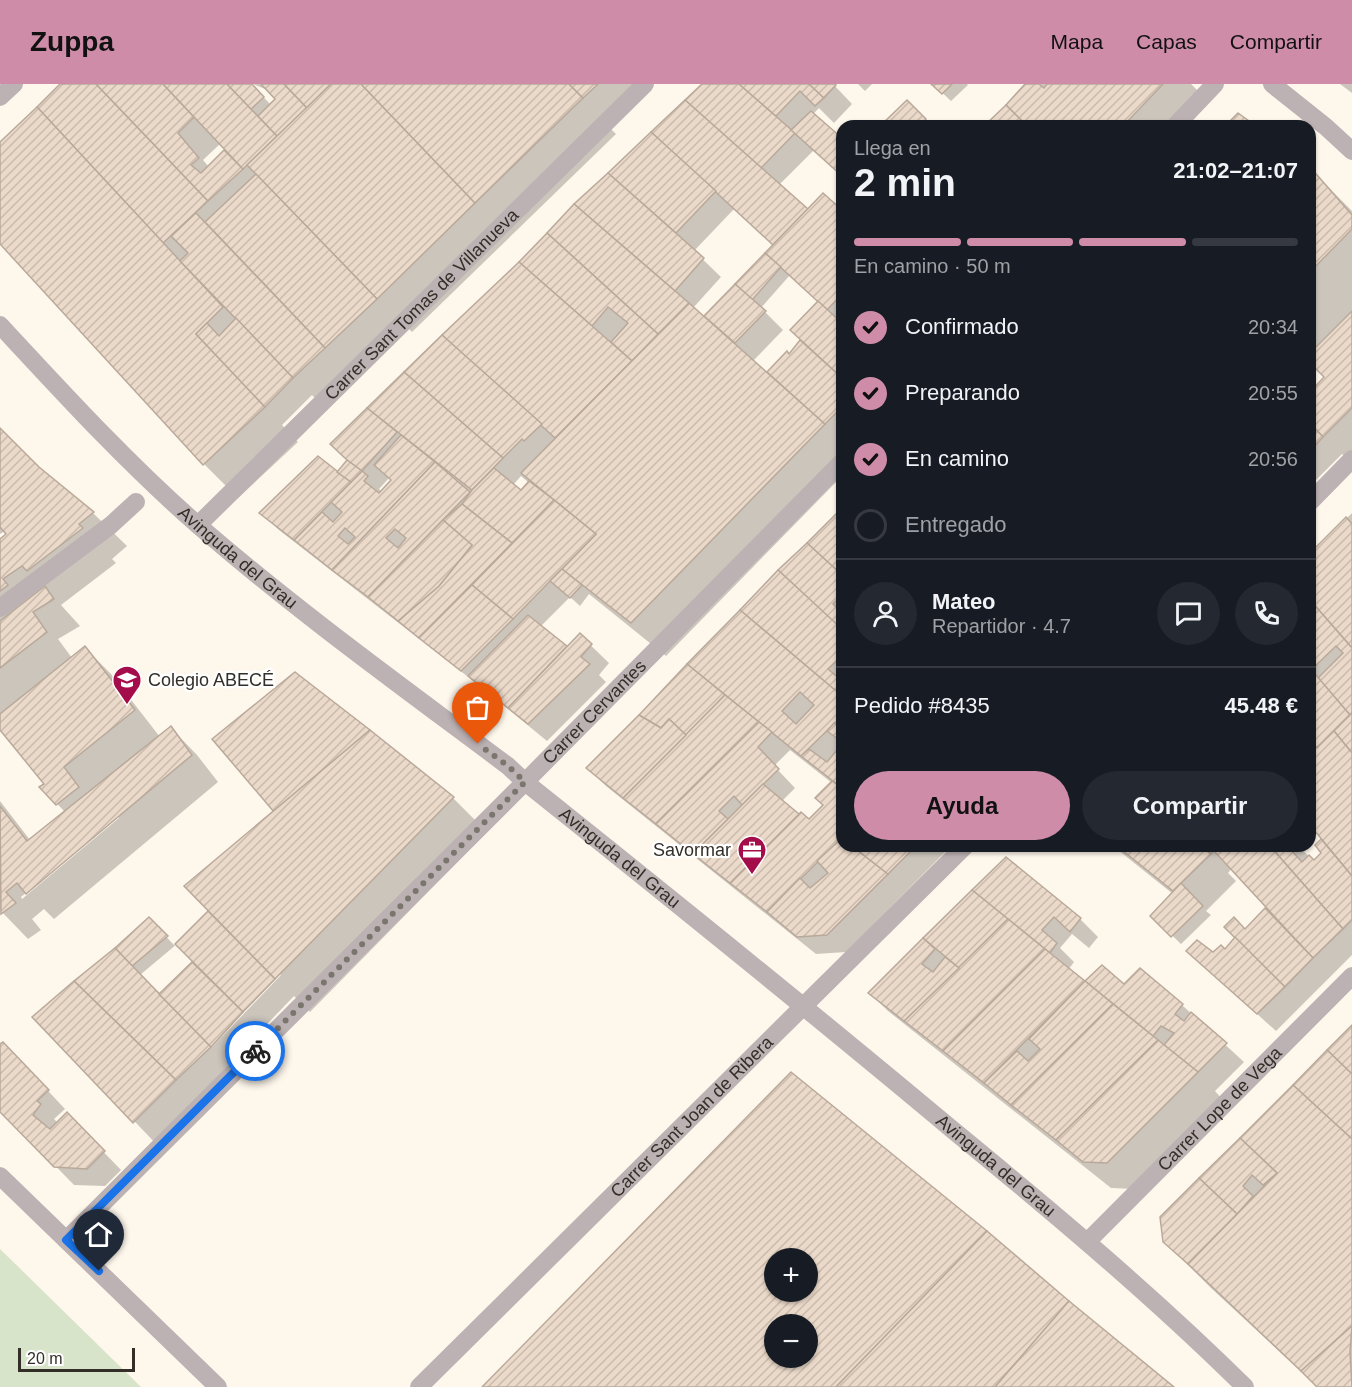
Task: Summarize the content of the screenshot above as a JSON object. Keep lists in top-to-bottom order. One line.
{"streets":{"street":["Carrer Sant Tomas de Villanueva","Avinguda del Grau","Carrer Cervantes","Carrer Lope de Vega","Carrer Sant Joan de Ribera"]},"crossings":[["Carrer Sant Tomas de Villanueva","Avinguda del Grau"],["Avinguda del Grau","Carrer Cervantes"],["Avinguda del Grau","Carrer Lope de Vega"],["Avinguda del Grau","Carrer Sant Joan de Ribera"]],"places":{"school or university":["Colegio ABECÉ"],"office":["Savormar"]},"scale_bar":"20 m","page":{"header":"Zuppa","nav":["Mapa","Capas","Compartir"],"heading":["2 min","Llega en","21:02–21:07"],"panel":["Mateo","Repartidor · 4.7","Pedido #8435","45.48 €"],"bar":"En camino · 50 m","list":[["Confirmado","20:34"],["Preparando","20:55"],["En camino","20:56"],"Entregado"],"buttons":["Ayuda","Compartir"],"map_buttons":["+","−"],"scale":"20 m"}}
